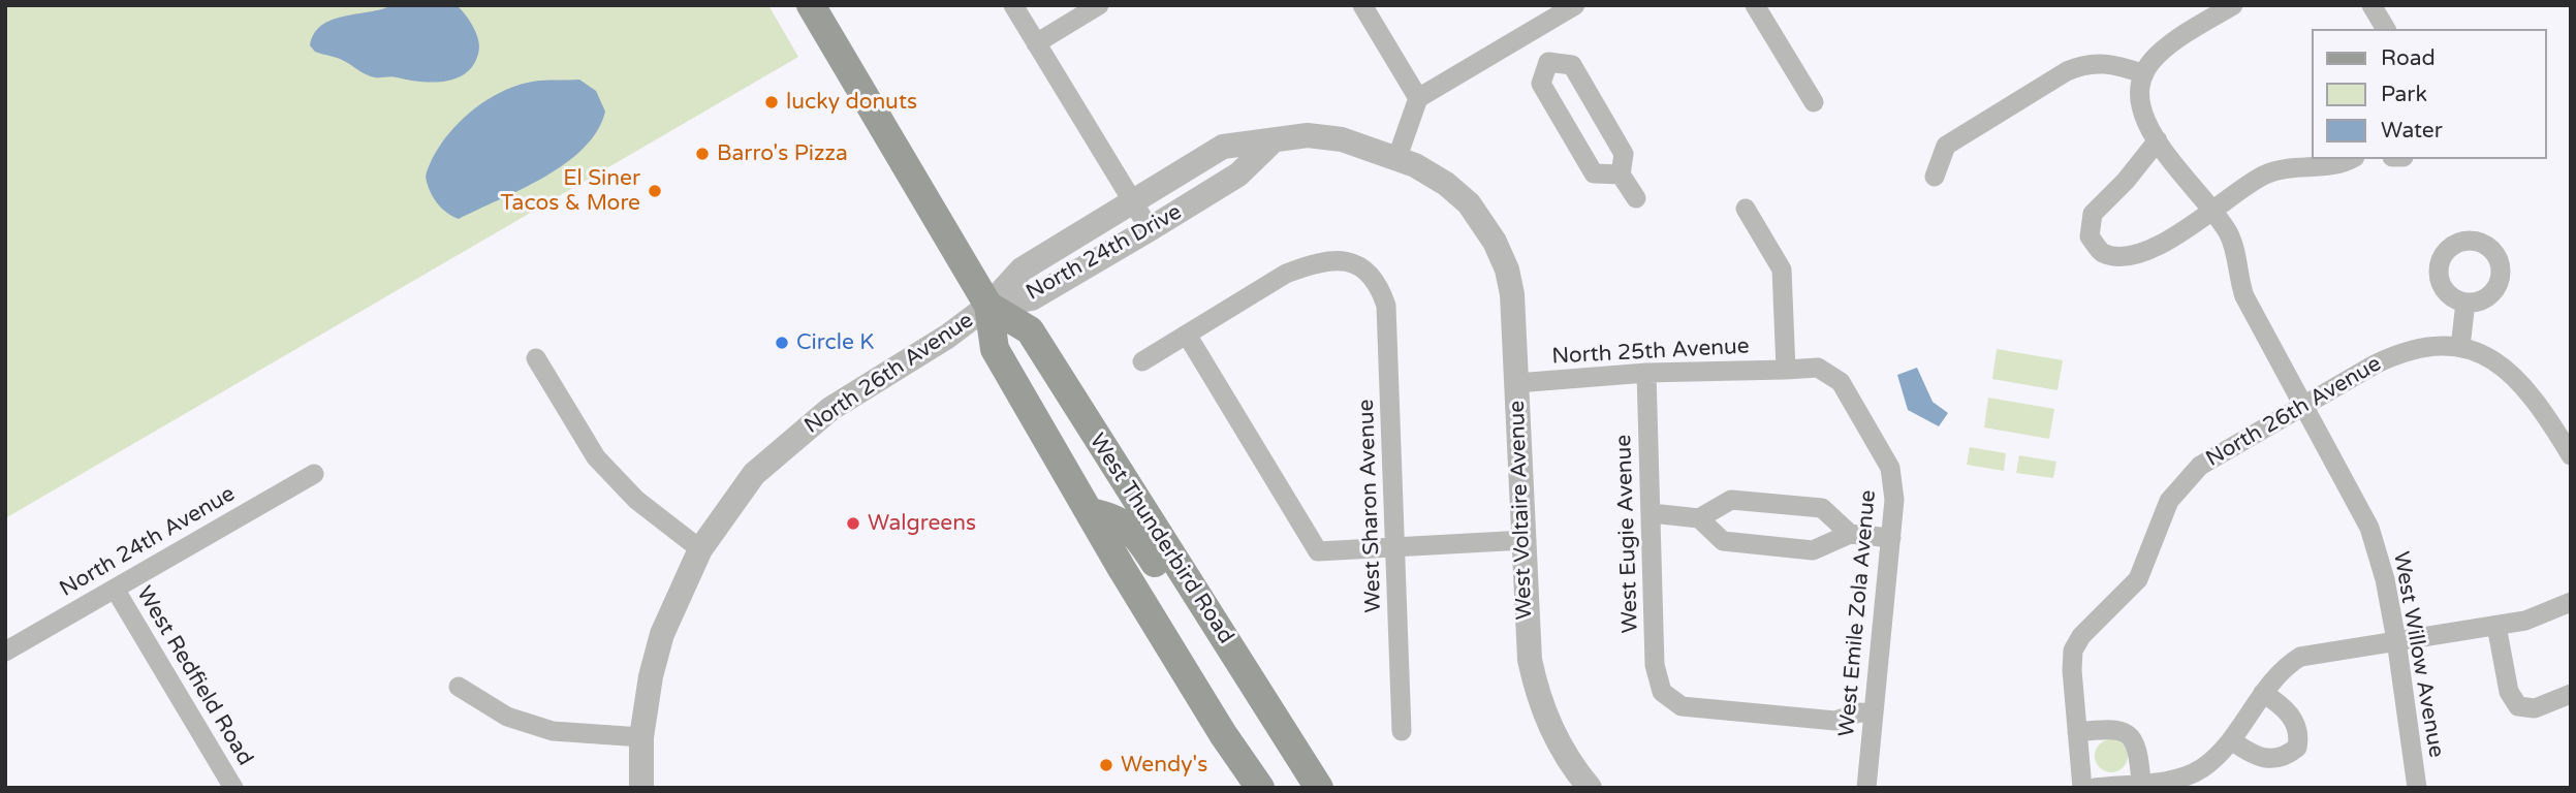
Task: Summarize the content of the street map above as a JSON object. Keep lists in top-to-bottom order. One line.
{"streets":{"main road":["West Thunderbird Road"],"street":["North 24th Drive","North 25th Avenue","North 26th Avenue","West Sharon Avenue","West Voltaire Avenue","West Eugie Avenue","North 24th Avenue","West Emile Zola Avenue","West Willow Avenue","West Redfield Road"]},"crossings":[["North 24th Drive","North 26th Avenue"],["North 24th Drive","West Voltaire Avenue"],["North 24th Drive","West Thunderbird Road"],["North 25th Avenue","West Voltaire Avenue"],["North 25th Avenue","West Eugie Avenue"],["North 25th Avenue","West Emile Zola Avenue"],["North 26th Avenue","West Thunderbird Road"],["North 26th Avenue","West Willow Avenue"],["West Eugie Avenue","West Emile Zola Avenue"],["North 24th Avenue","West Redfield Road"]],"places":["lucky donuts","Barro's Pizza","El Siner Tacos & More","Circle K","Walgreens","Wendy's"],"legend":["Road","Park","Water"]}
